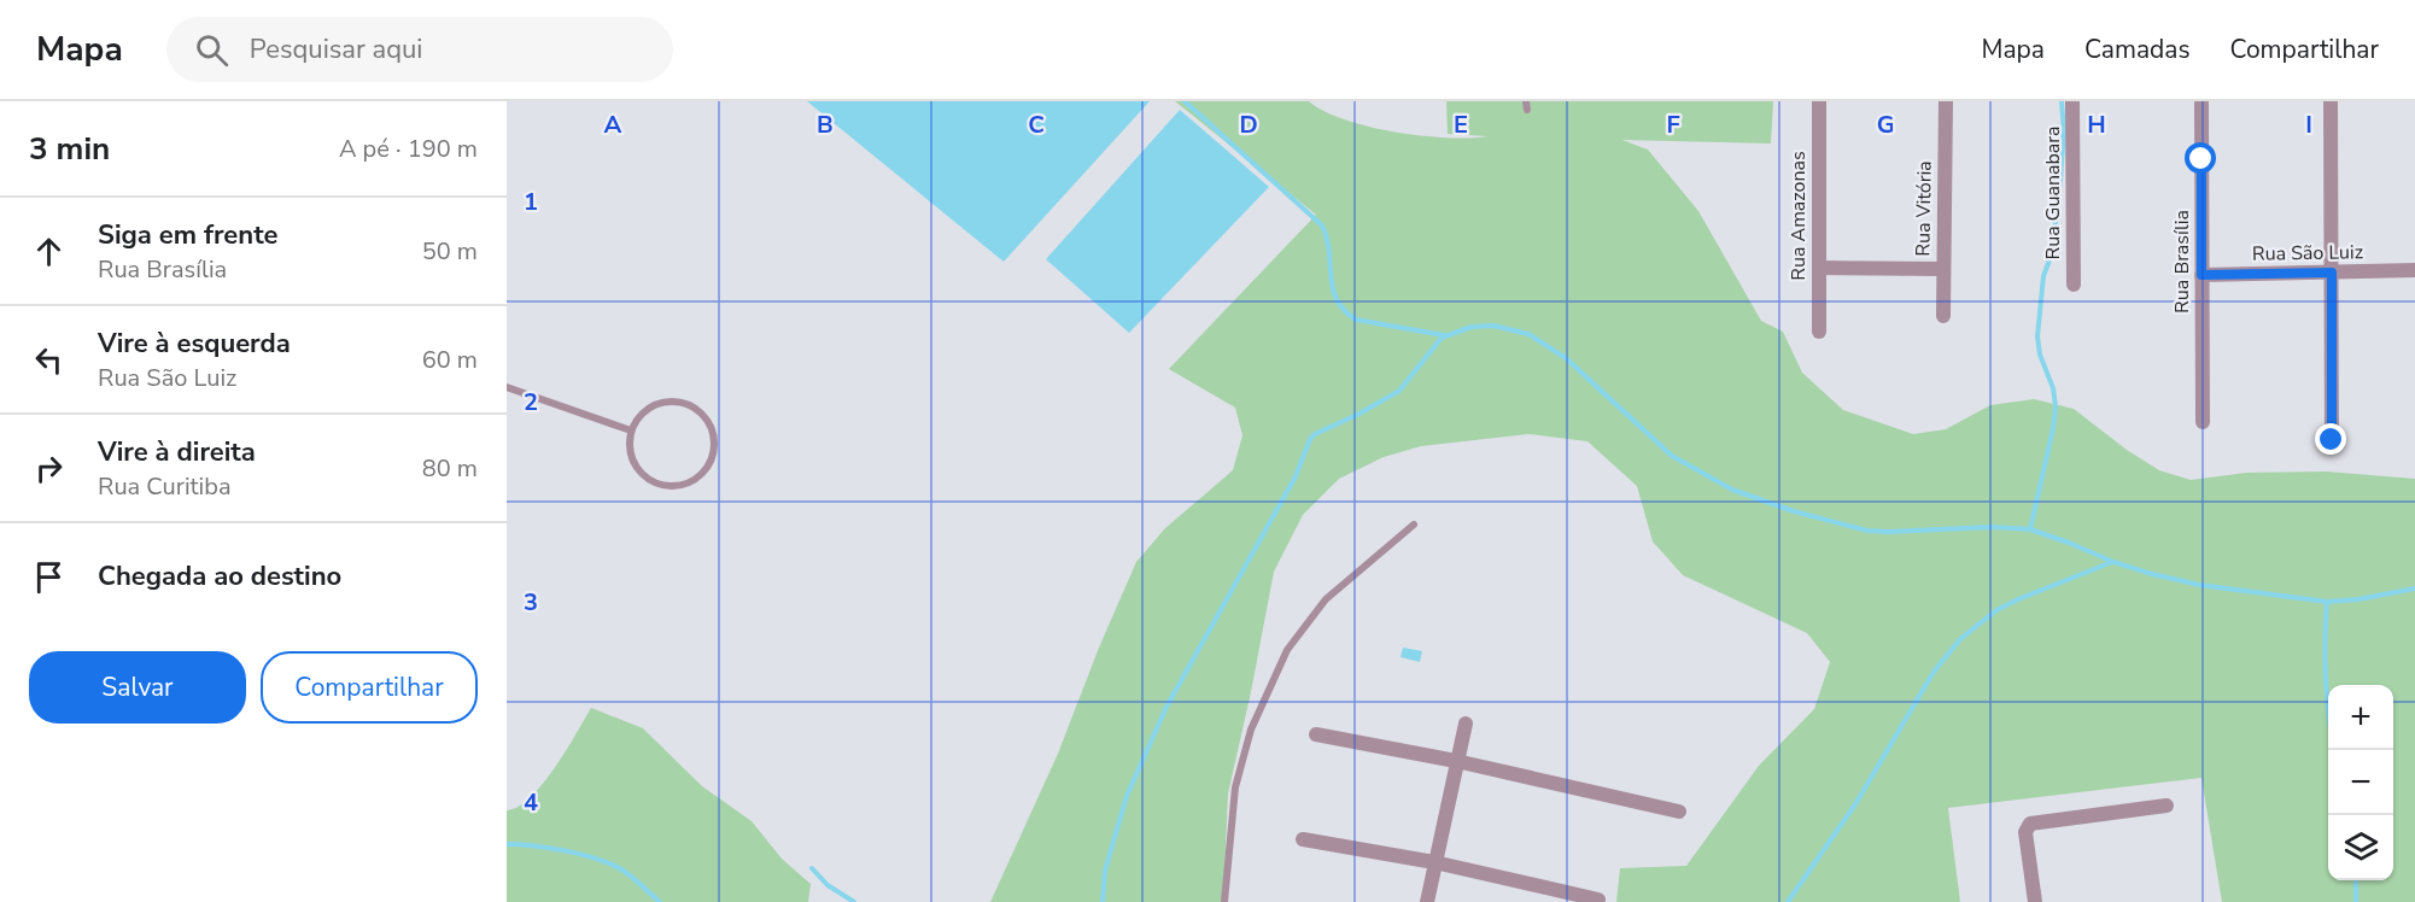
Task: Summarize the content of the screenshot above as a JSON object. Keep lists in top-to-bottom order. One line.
{"streets":{"street":["Rua Guanabara","Rua Vitória","Rua Amazonas","Rua São Luiz","Rua Brasília"]},"crossings":[["Rua São Luiz","Rua Brasília"]],"page":{"header":"Mapa","search":"Pesquisar aqui","nav":["Mapa","Camadas","Compartilhar"],"heading":["3 min","A pé · 190 m"],"list":[["Siga em frente","Rua Brasília","50 m"],["Vire à esquerda","Rua São Luiz","60 m"],["Vire à direita","Rua Curitiba","80 m"],"Chegada ao destino"],"buttons":["Salvar","Compartilhar"],"map_buttons":["+","−"]},"grid":{"columns":["A","B","C","D","E","F","G","H","I"],"rows":["1","2","3","4"]}}
